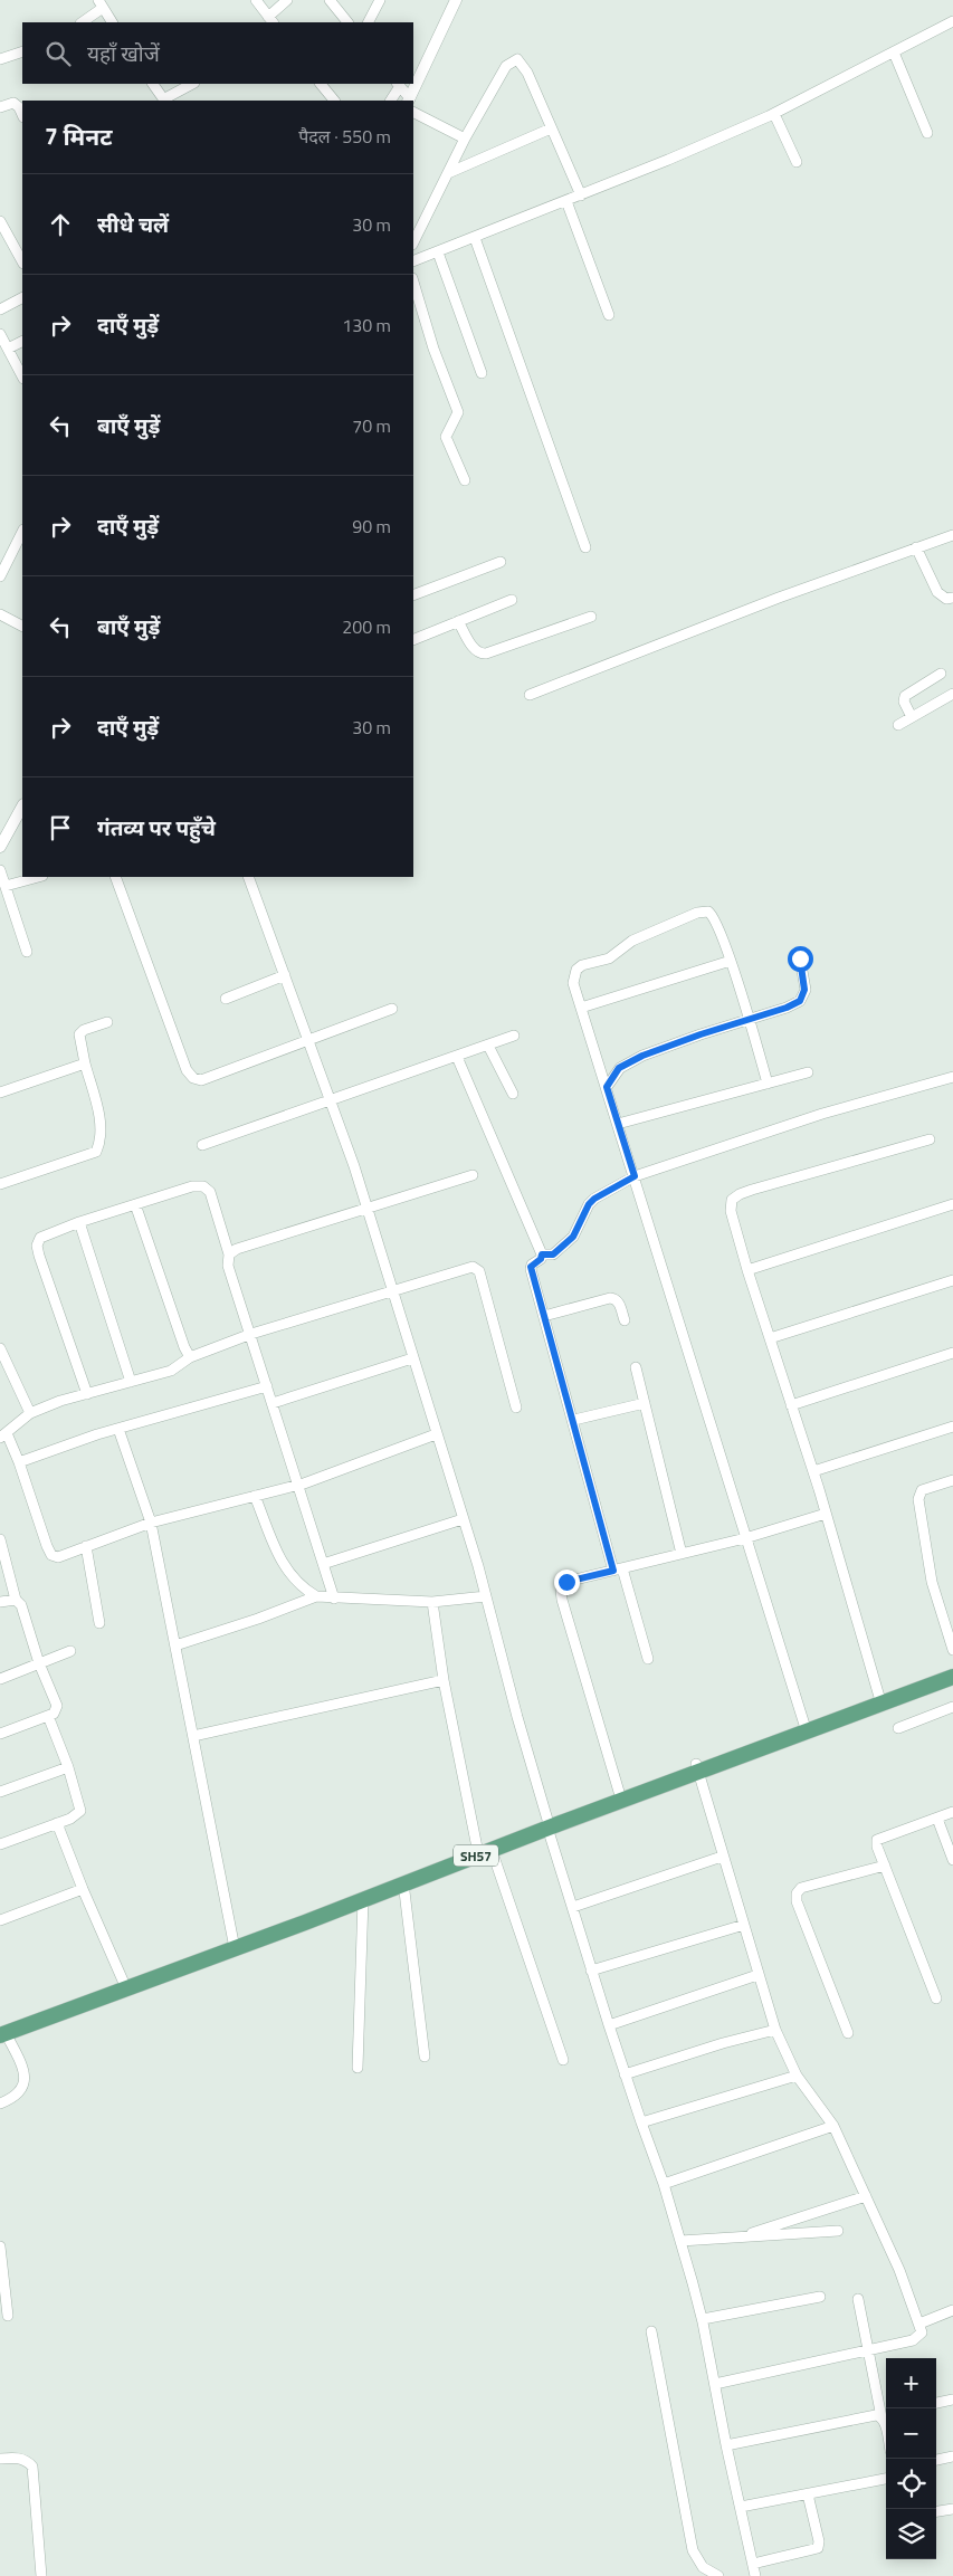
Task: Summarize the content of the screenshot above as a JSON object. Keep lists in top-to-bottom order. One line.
{"streets":{"main road":["SH57"]},"page":{"search":"यहाँ खोजें","heading":["7 मिनट","पैदल · 550 m"],"list":[["सीधे चलें","30 m"],["दाएँ मुड़ें","130 m"],["बाएँ मुड़ें","70 m"],["दाएँ मुड़ें","90 m"],["बाएँ मुड़ें","200 m"],["दाएँ मुड़ें","30 m"],"गंतव्य पर पहुँचे"],"map_buttons":["+","−"]}}
